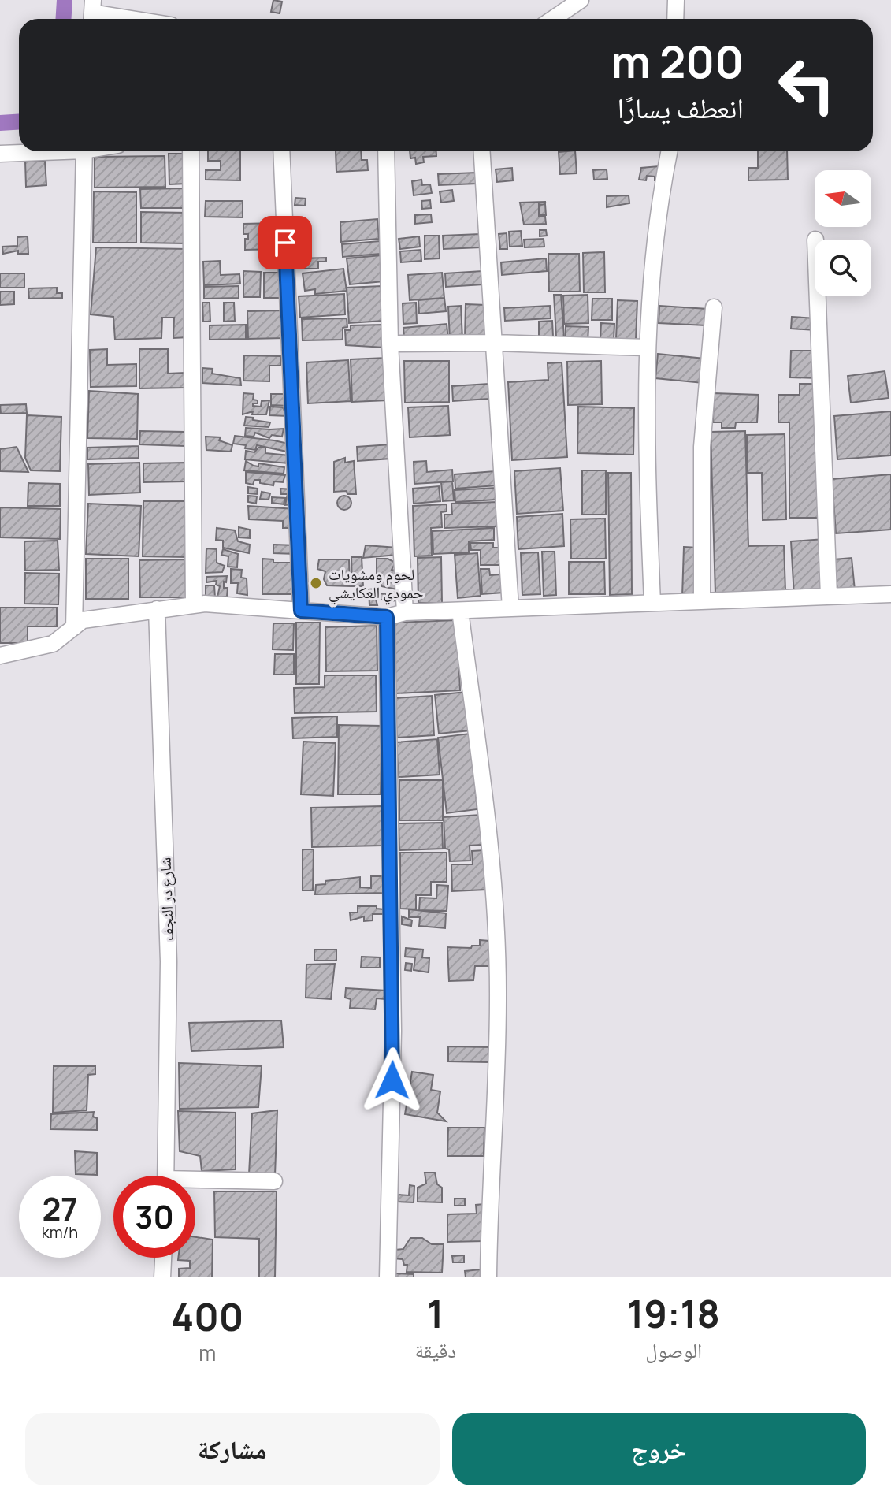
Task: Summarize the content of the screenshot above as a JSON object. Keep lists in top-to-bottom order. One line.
{"streets":{"street":["شارع در النجف"]},"places":["لحوم ومشويات حمودي العكايشي"],"north":"left","page":{"turn":["200 m","انعطف يسارًا"],"speed":"27 km/h","limit":"30","eta":["19:18","الوصول","1","دقيقة","400","m"],"buttons":["خروج","مشاركة"]}}
